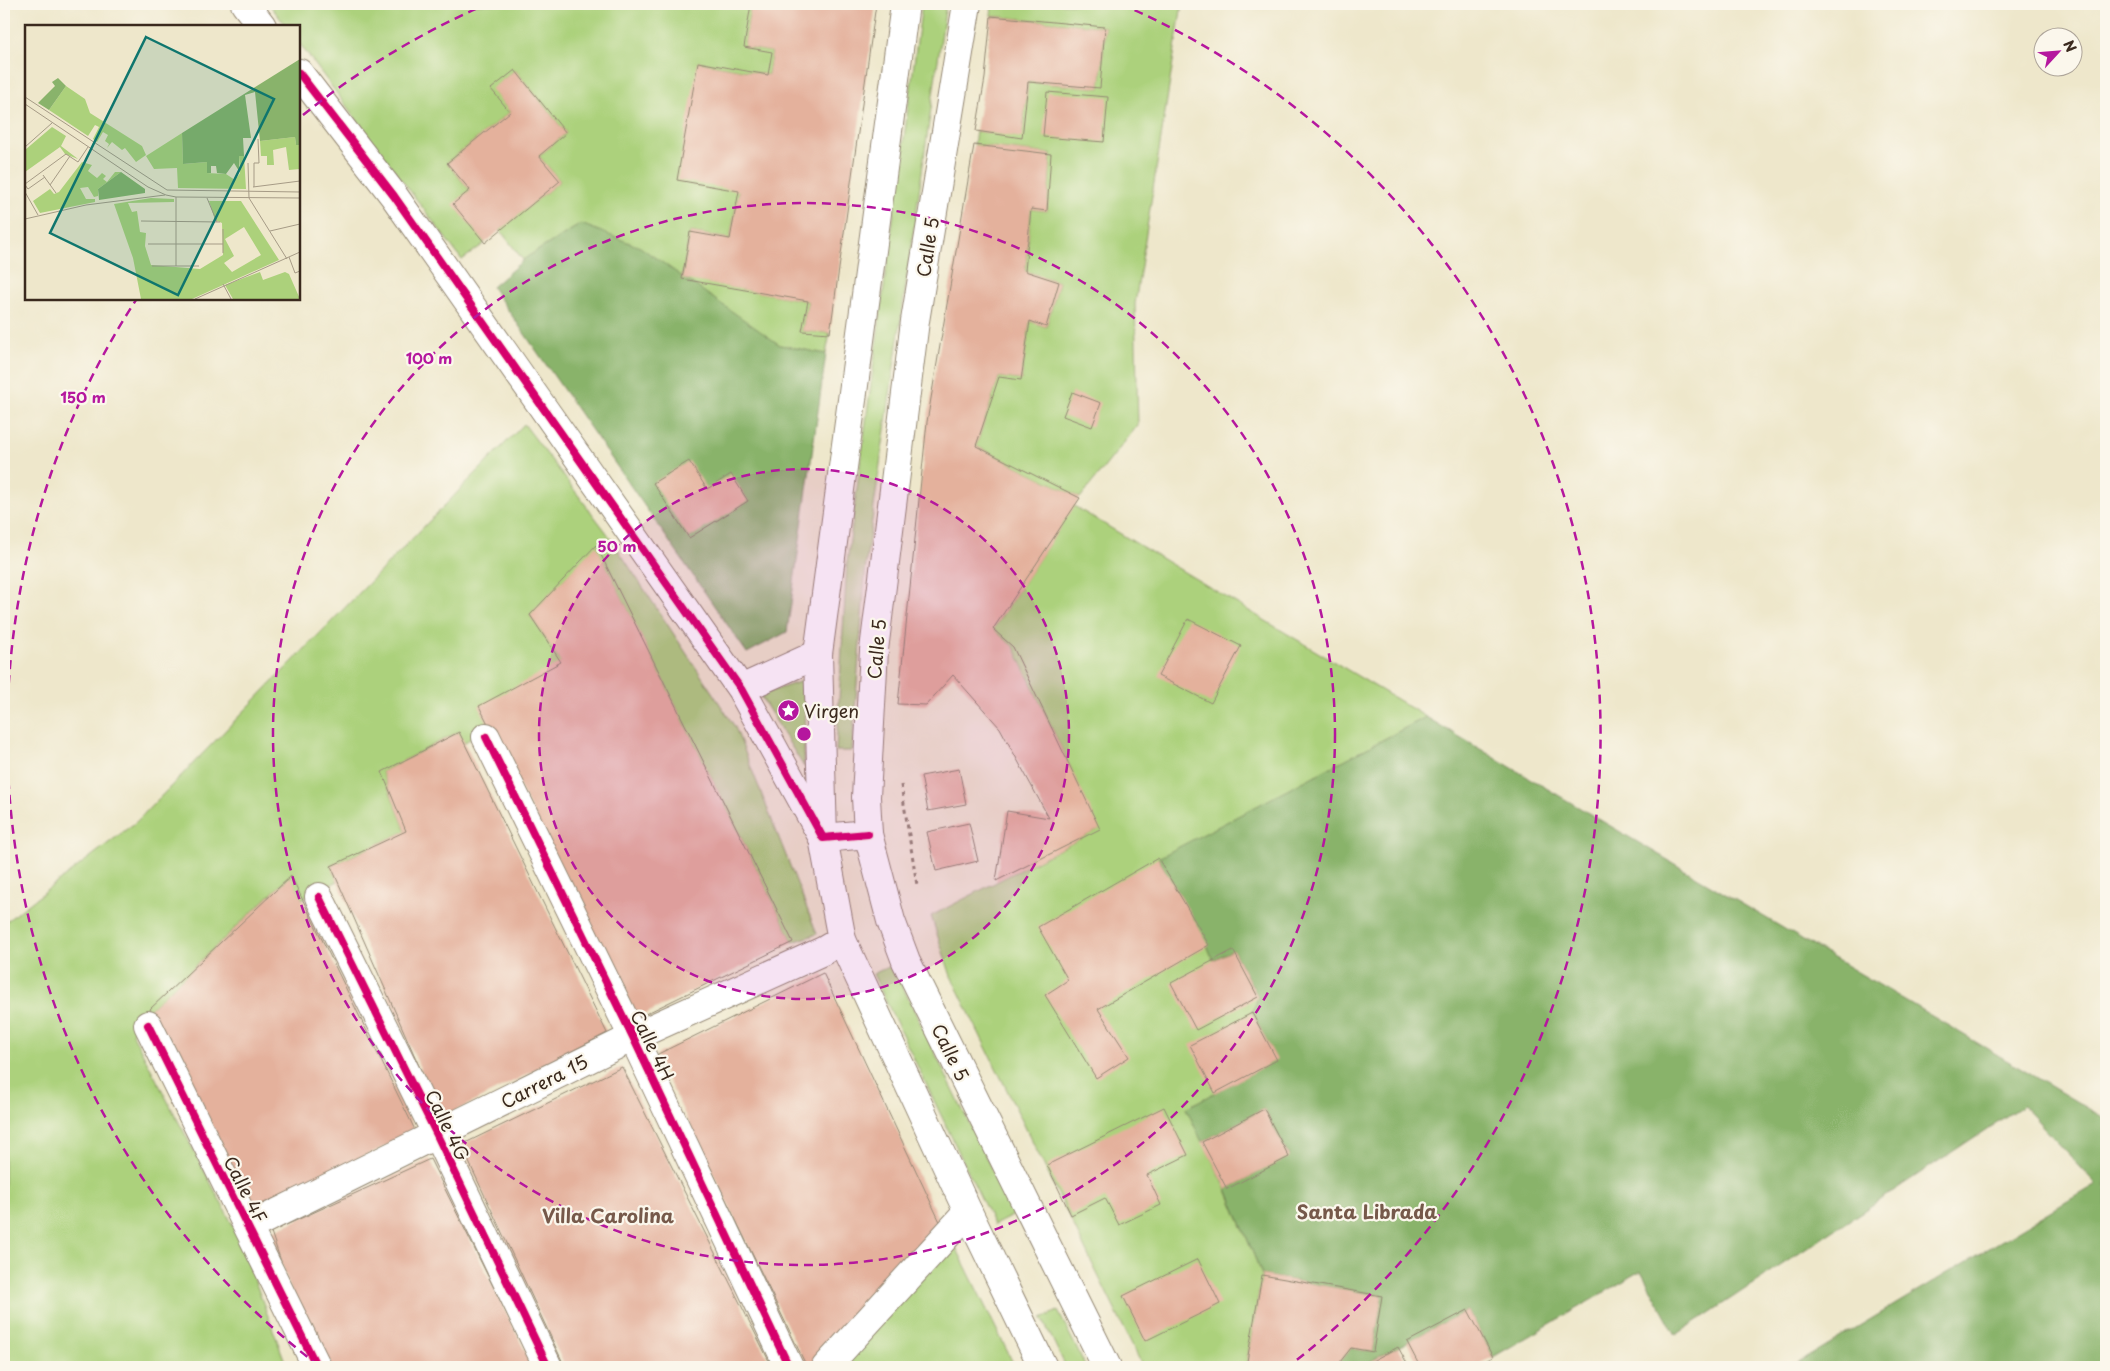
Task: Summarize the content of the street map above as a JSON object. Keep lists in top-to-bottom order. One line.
{"streets":{"street":["Calle 5","Calle 4H","Carrera 15","Calle 4G","Calle 4F"]},"crossings":[["Calle 4H","Carrera 15"],["Carrera 15","Calle 4G"],["Carrera 15","Calle 4F"]],"districts":["Santa Librada","Villa Carolina"],"places":{"place":["Virgen"]},"north":"top right","rings":["100 m","150 m","50 m"]}
